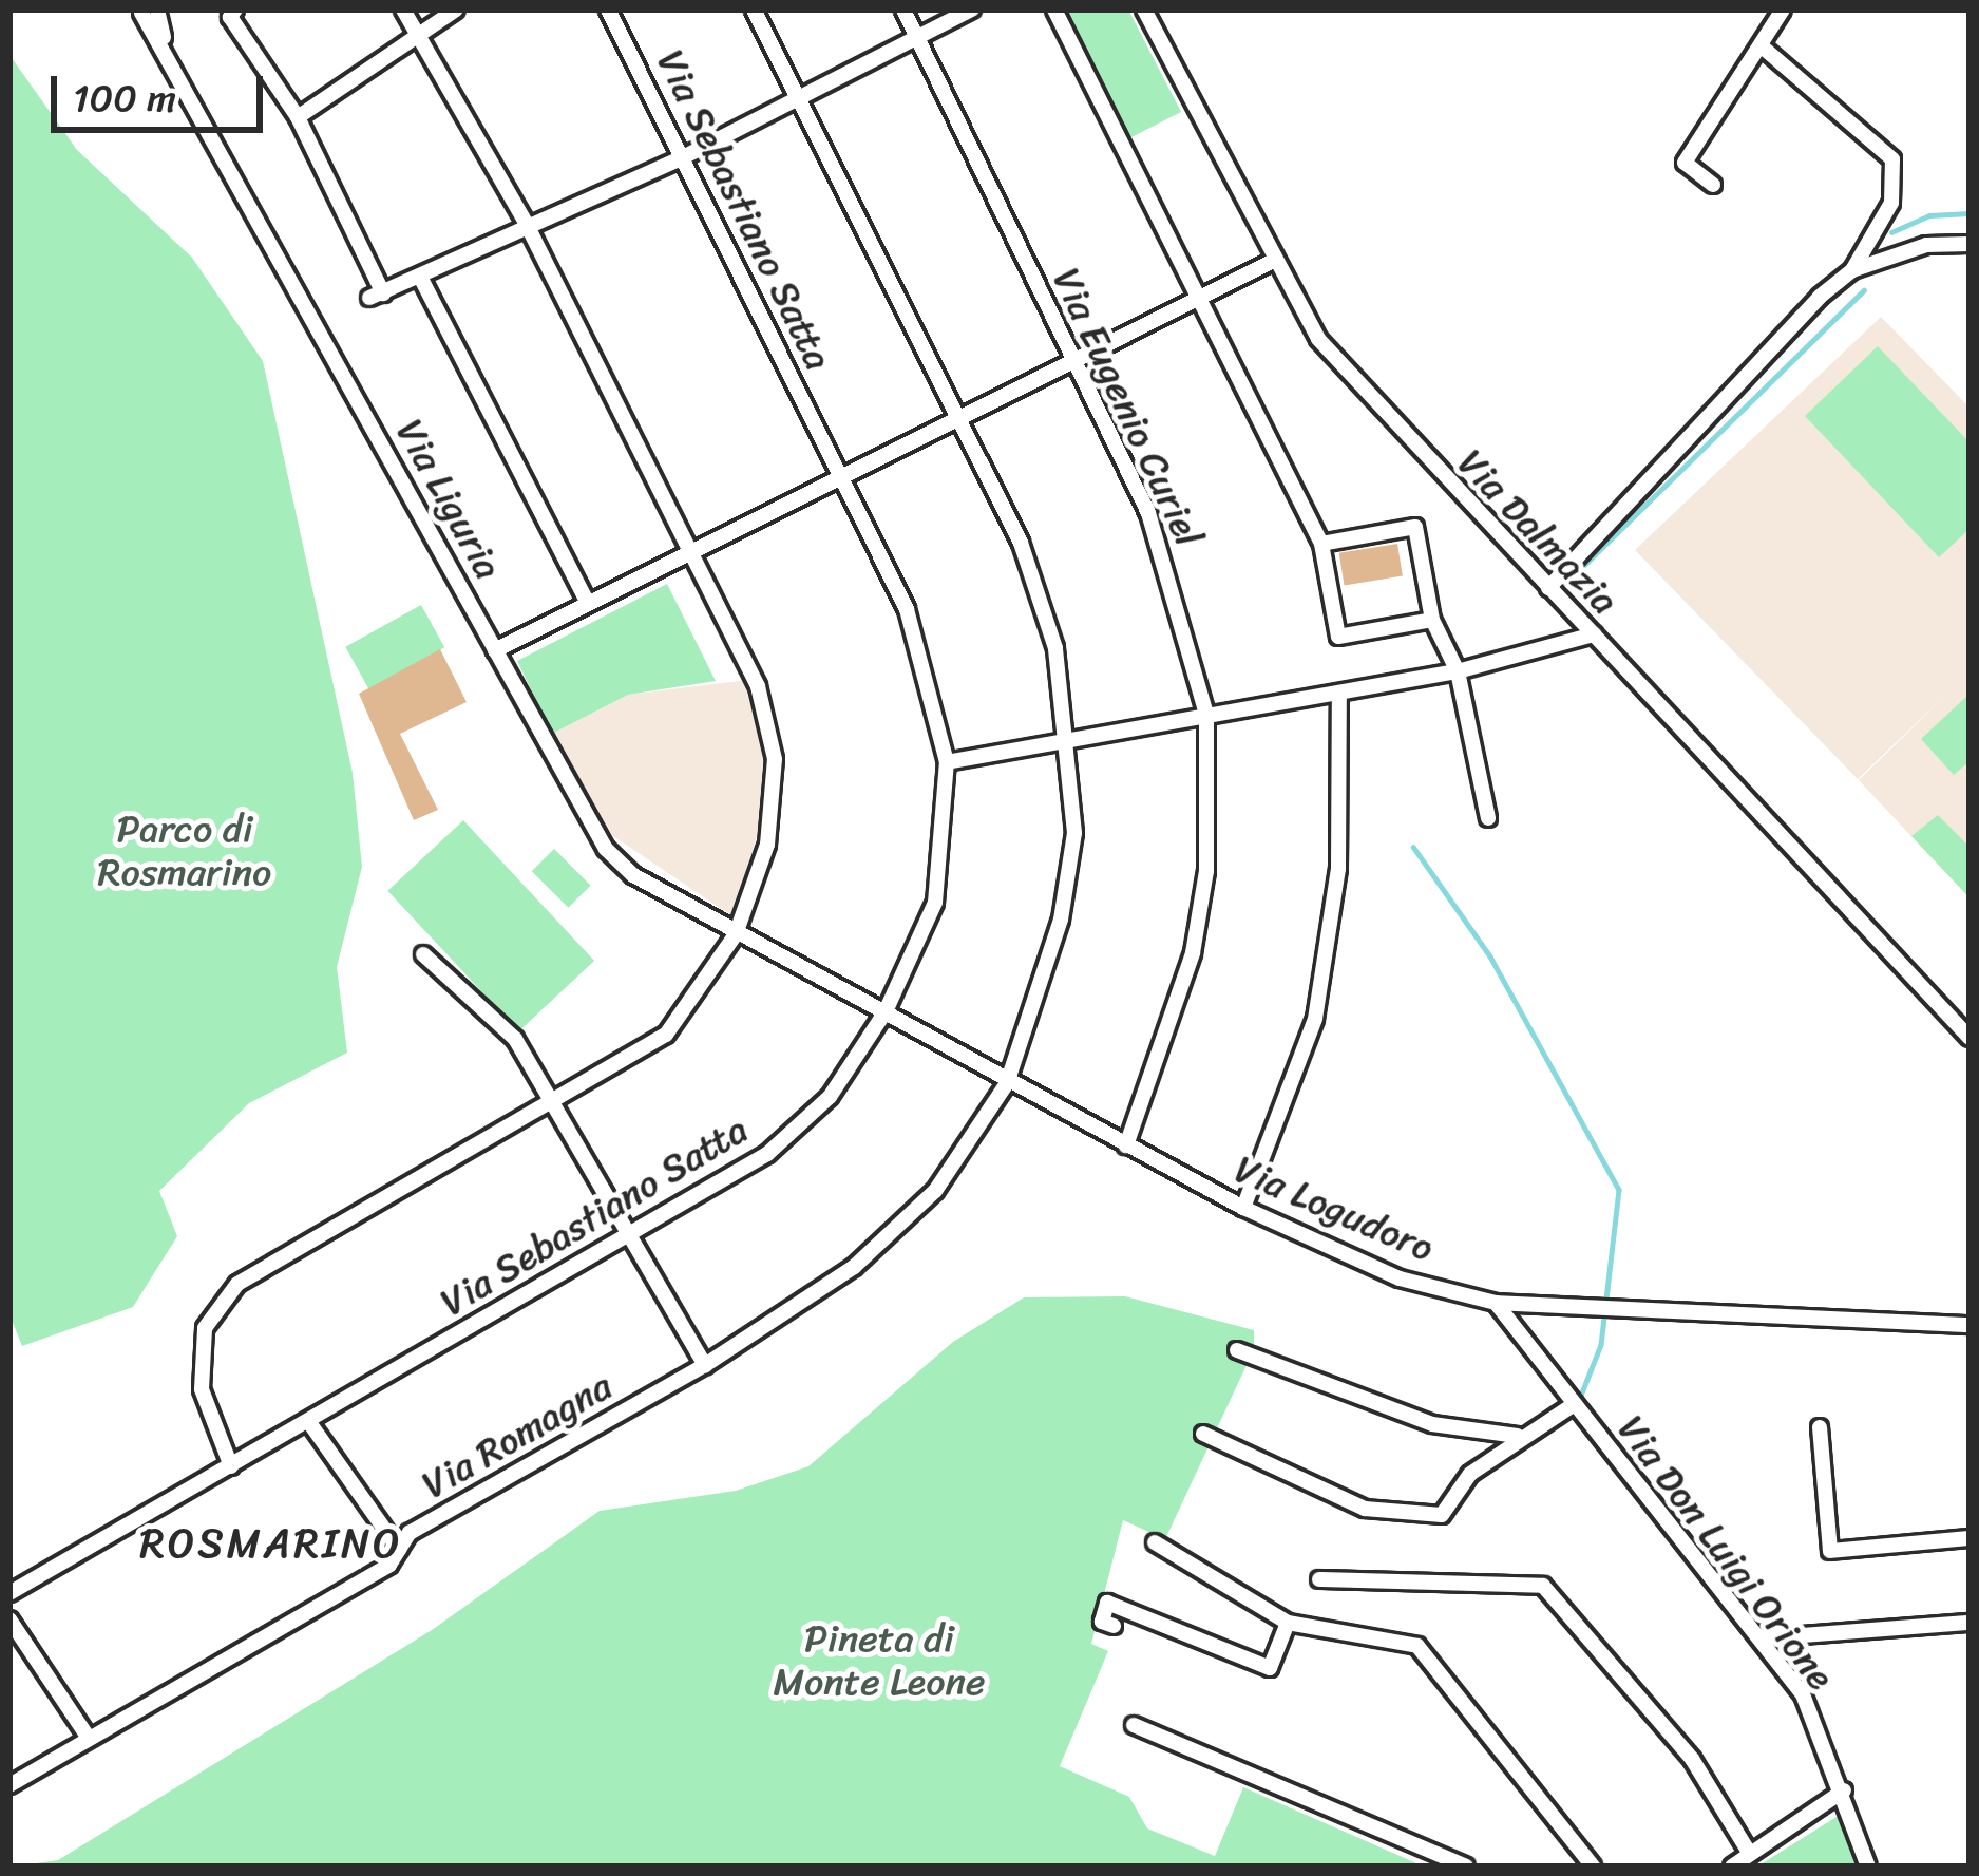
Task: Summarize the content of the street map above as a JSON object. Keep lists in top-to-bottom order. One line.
{"streets":{"street":["Via Sebastiano Satta","Via Eugenio Curiel","Via Liguria","Via Dalmazia","Via Logudoro","Via Romagna","Via Don Luigi Orione"]},"crossings":[["Via Sebastiano Satta","Via Logudoro"],["Via Eugenio Curiel","Via Logudoro"],["Via Liguria","Via Logudoro"],["Via Logudoro","Via Romagna"],["Via Logudoro","Via Don Luigi Orione"]],"districts":["ROSMARINO"],"parks":["Parco di Rosmarino","Pineta di Monte Leone"],"scale_bar":"100 m"}
